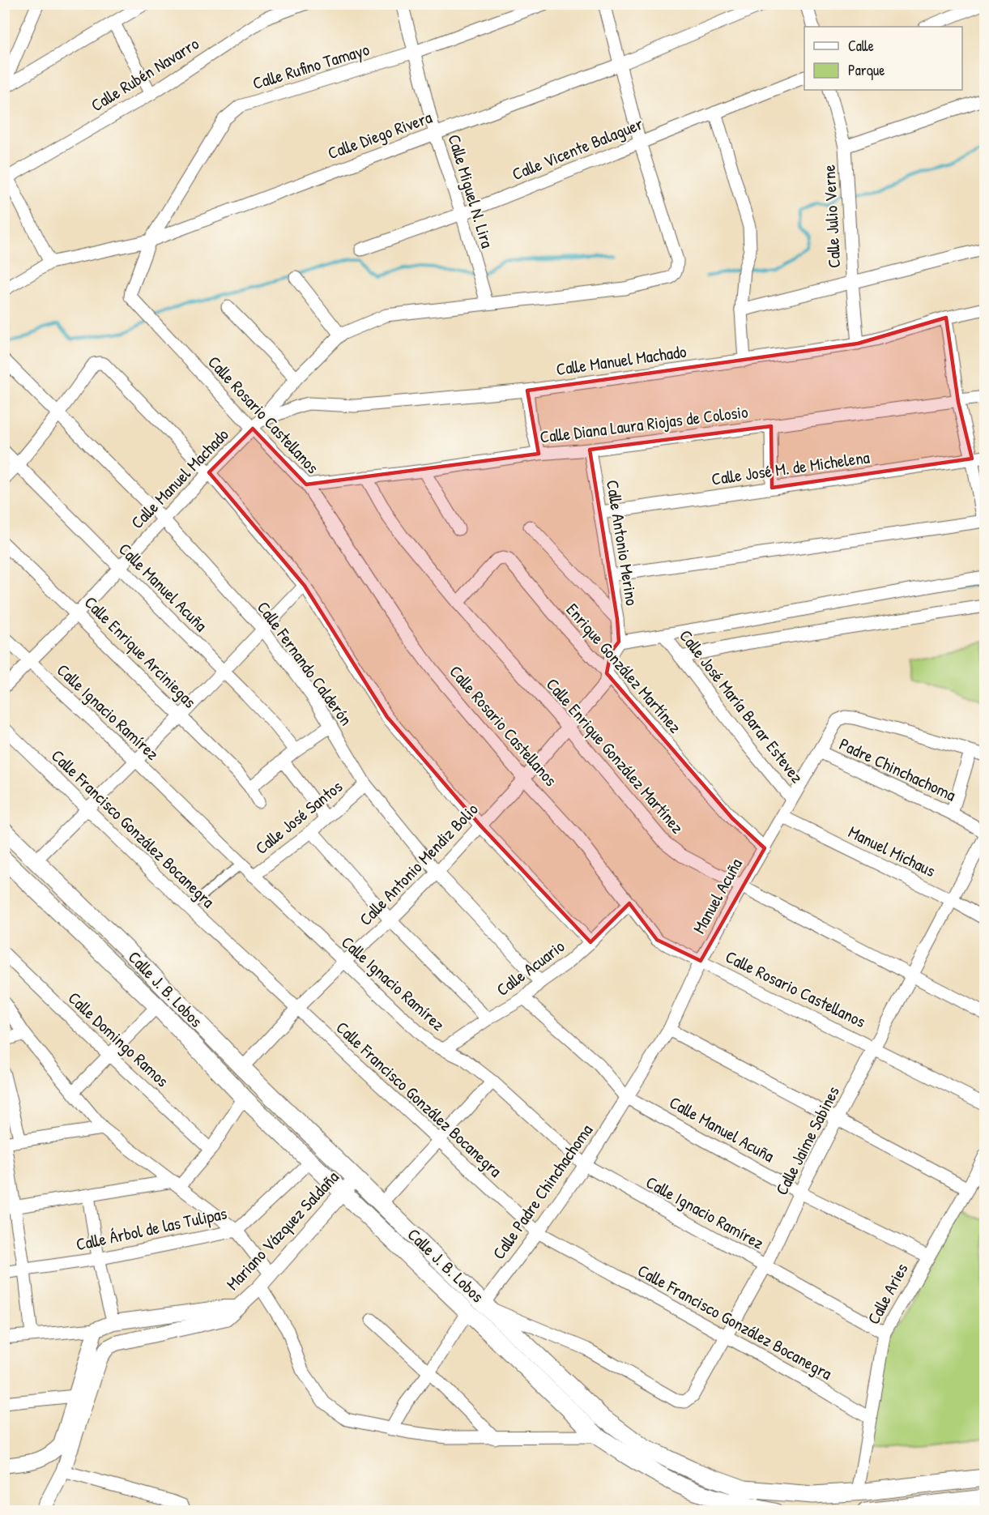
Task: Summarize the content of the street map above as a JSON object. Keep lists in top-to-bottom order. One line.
{"streets":{"main road":["Calle J. B. Lobos"],"street":["Calle Rufino Tamayo","Calle Rubén Navarro","Calle Diego Rivera","Calle Vicente Balaguer","Calle Miguel N. Lira","Calle Julio Verne","Calle Manuel Machado","Calle Rosario Castellanos","Calle Diana Laura Riojas de Colosio","Calle José M. de Michelena","Calle Antonio Merino","Calle Manuel Acuña","Calle Enrique Arciniegas","Calle Fernando Calderón","Enrique González Martínez","Calle José María Barar Estevez","Calle Ignacio Ramírez","Calle Enrique González Martínez","Padre Chinchachoma","Calle José Santos","Calle Francisco González Bocanegra","Manuel Michaus","Calle Antonio Mendiz Bolio","Manuel Acuña","Calle Acuario","Calle Domingo Ramos","Calle Jaime Sabines","Calle Padre Chinchachoma","Calle Árbol de las Tulipas","Mariano Vázquez Saldaña","Calle Aries"]},"crossings":[["Calle Rufino Tamayo","Calle Diego Rivera"],["Calle Rufino Tamayo","Calle Miguel N. Lira"],["Calle Rufino Tamayo","Calle Rosario Castellanos"],["Calle Diego Rivera","Calle Miguel N. Lira"],["Calle Diego Rivera","Calle Rosario Castellanos"],["Calle Vicente Balaguer","Calle Miguel N. Lira"],["Calle Vicente Balaguer","Calle Manuel Machado"],["Calle Miguel N. Lira","Calle Manuel Machado"],["Calle Julio Verne","Calle Manuel Machado"],["Calle Manuel Machado","Calle Rosario Castellanos"],["Calle Manuel Machado","Calle Manuel Acuña"],["Calle Manuel Machado","Calle Enrique Arciniegas"],["Calle Manuel Machado","Calle Fernando Calderón"],["Calle Manuel Machado","Calle Ignacio Ramírez"],["Calle Rosario Castellanos","Calle Diana Laura Riojas de Colosio"],["Calle Rosario Castellanos","Calle Antonio Mendiz Bolio"],["Calle Rosario Castellanos","Manuel Acuña"],["Calle Rosario Castellanos","Calle Acuario"],["Calle Rosario Castellanos","Calle Jaime Sabines"],["Calle Diana Laura Riojas de Colosio","Calle Antonio Merino"],["Calle Diana Laura Riojas de Colosio","Calle Enrique González Martínez"],["Calle José M. de Michelena","Calle Antonio Merino"],["Calle Antonio Merino","Calle Antonio Mendiz Bolio"],["Calle Manuel Acuña","Manuel Acuña"],["Calle Manuel Acuña","Calle Acuario"],["Calle Manuel Acuña","Calle Jaime Sabines"],["Calle Manuel Acuña","Calle Padre Chinchachoma"],["Calle Manuel Acuña","Calle Aries"],["Calle Fernando Calderón","Calle José Santos"],["Calle Fernando Calderón","Calle Antonio Mendiz Bolio"],["Calle Fernando Calderón","Calle Acuario"],["Enrique González Martínez","Calle Enrique González Martínez"],["Enrique González Martínez","Calle Antonio Mendiz Bolio"],["Enrique González Martínez","Manuel Acuña"],["Calle José María Barar Estevez","Manuel Acuña"],["Calle Ignacio Ramírez","Calle José Santos"],["Calle Ignacio Ramírez","Calle Antonio Mendiz Bolio"],["Calle Ignacio Ramírez","Calle Acuario"],["Calle Ignacio Ramírez","Calle Jaime Sabines"],["Calle Ignacio Ramírez","Calle Padre Chinchachoma"],["Calle Ignacio Ramírez","Calle Aries"],["Calle Enrique González Martínez","Calle Antonio Mendiz Bolio"],["Calle Enrique González Martínez","Manuel Acuña"],["Calle Enrique González Martínez","Calle Jaime Sabines"],["Padre Chinchachoma","Manuel Acuña"],["Calle José Santos","Calle Francisco González Bocanegra"],["Calle Francisco González Bocanegra","Calle Antonio Mendiz Bolio"],["Calle Francisco González Bocanegra","Calle Jaime Sabines"],["Calle Francisco González Bocanegra","Calle Padre Chinchachoma"],["Calle Francisco González Bocanegra","Calle Aries"],["Manuel Michaus","Manuel Acuña"],["Manuel Michaus","Calle Jaime Sabines"],["Calle Antonio Mendiz Bolio","Calle J. B. Lobos"],["Manuel Acuña","Calle Padre Chinchachoma"],["Calle J. B. Lobos","Calle Jaime Sabines"],["Calle J. B. Lobos","Calle Padre Chinchachoma"],["Calle J. B. Lobos","Calle Árbol de las Tulipas"],["Calle J. B. Lobos","Mariano Vázquez Saldaña"],["Calle J. B. Lobos","Calle Aries"],["Calle Jaime Sabines","Calle Padre Chinchachoma"]],"legend":["Calle","Parque"]}
